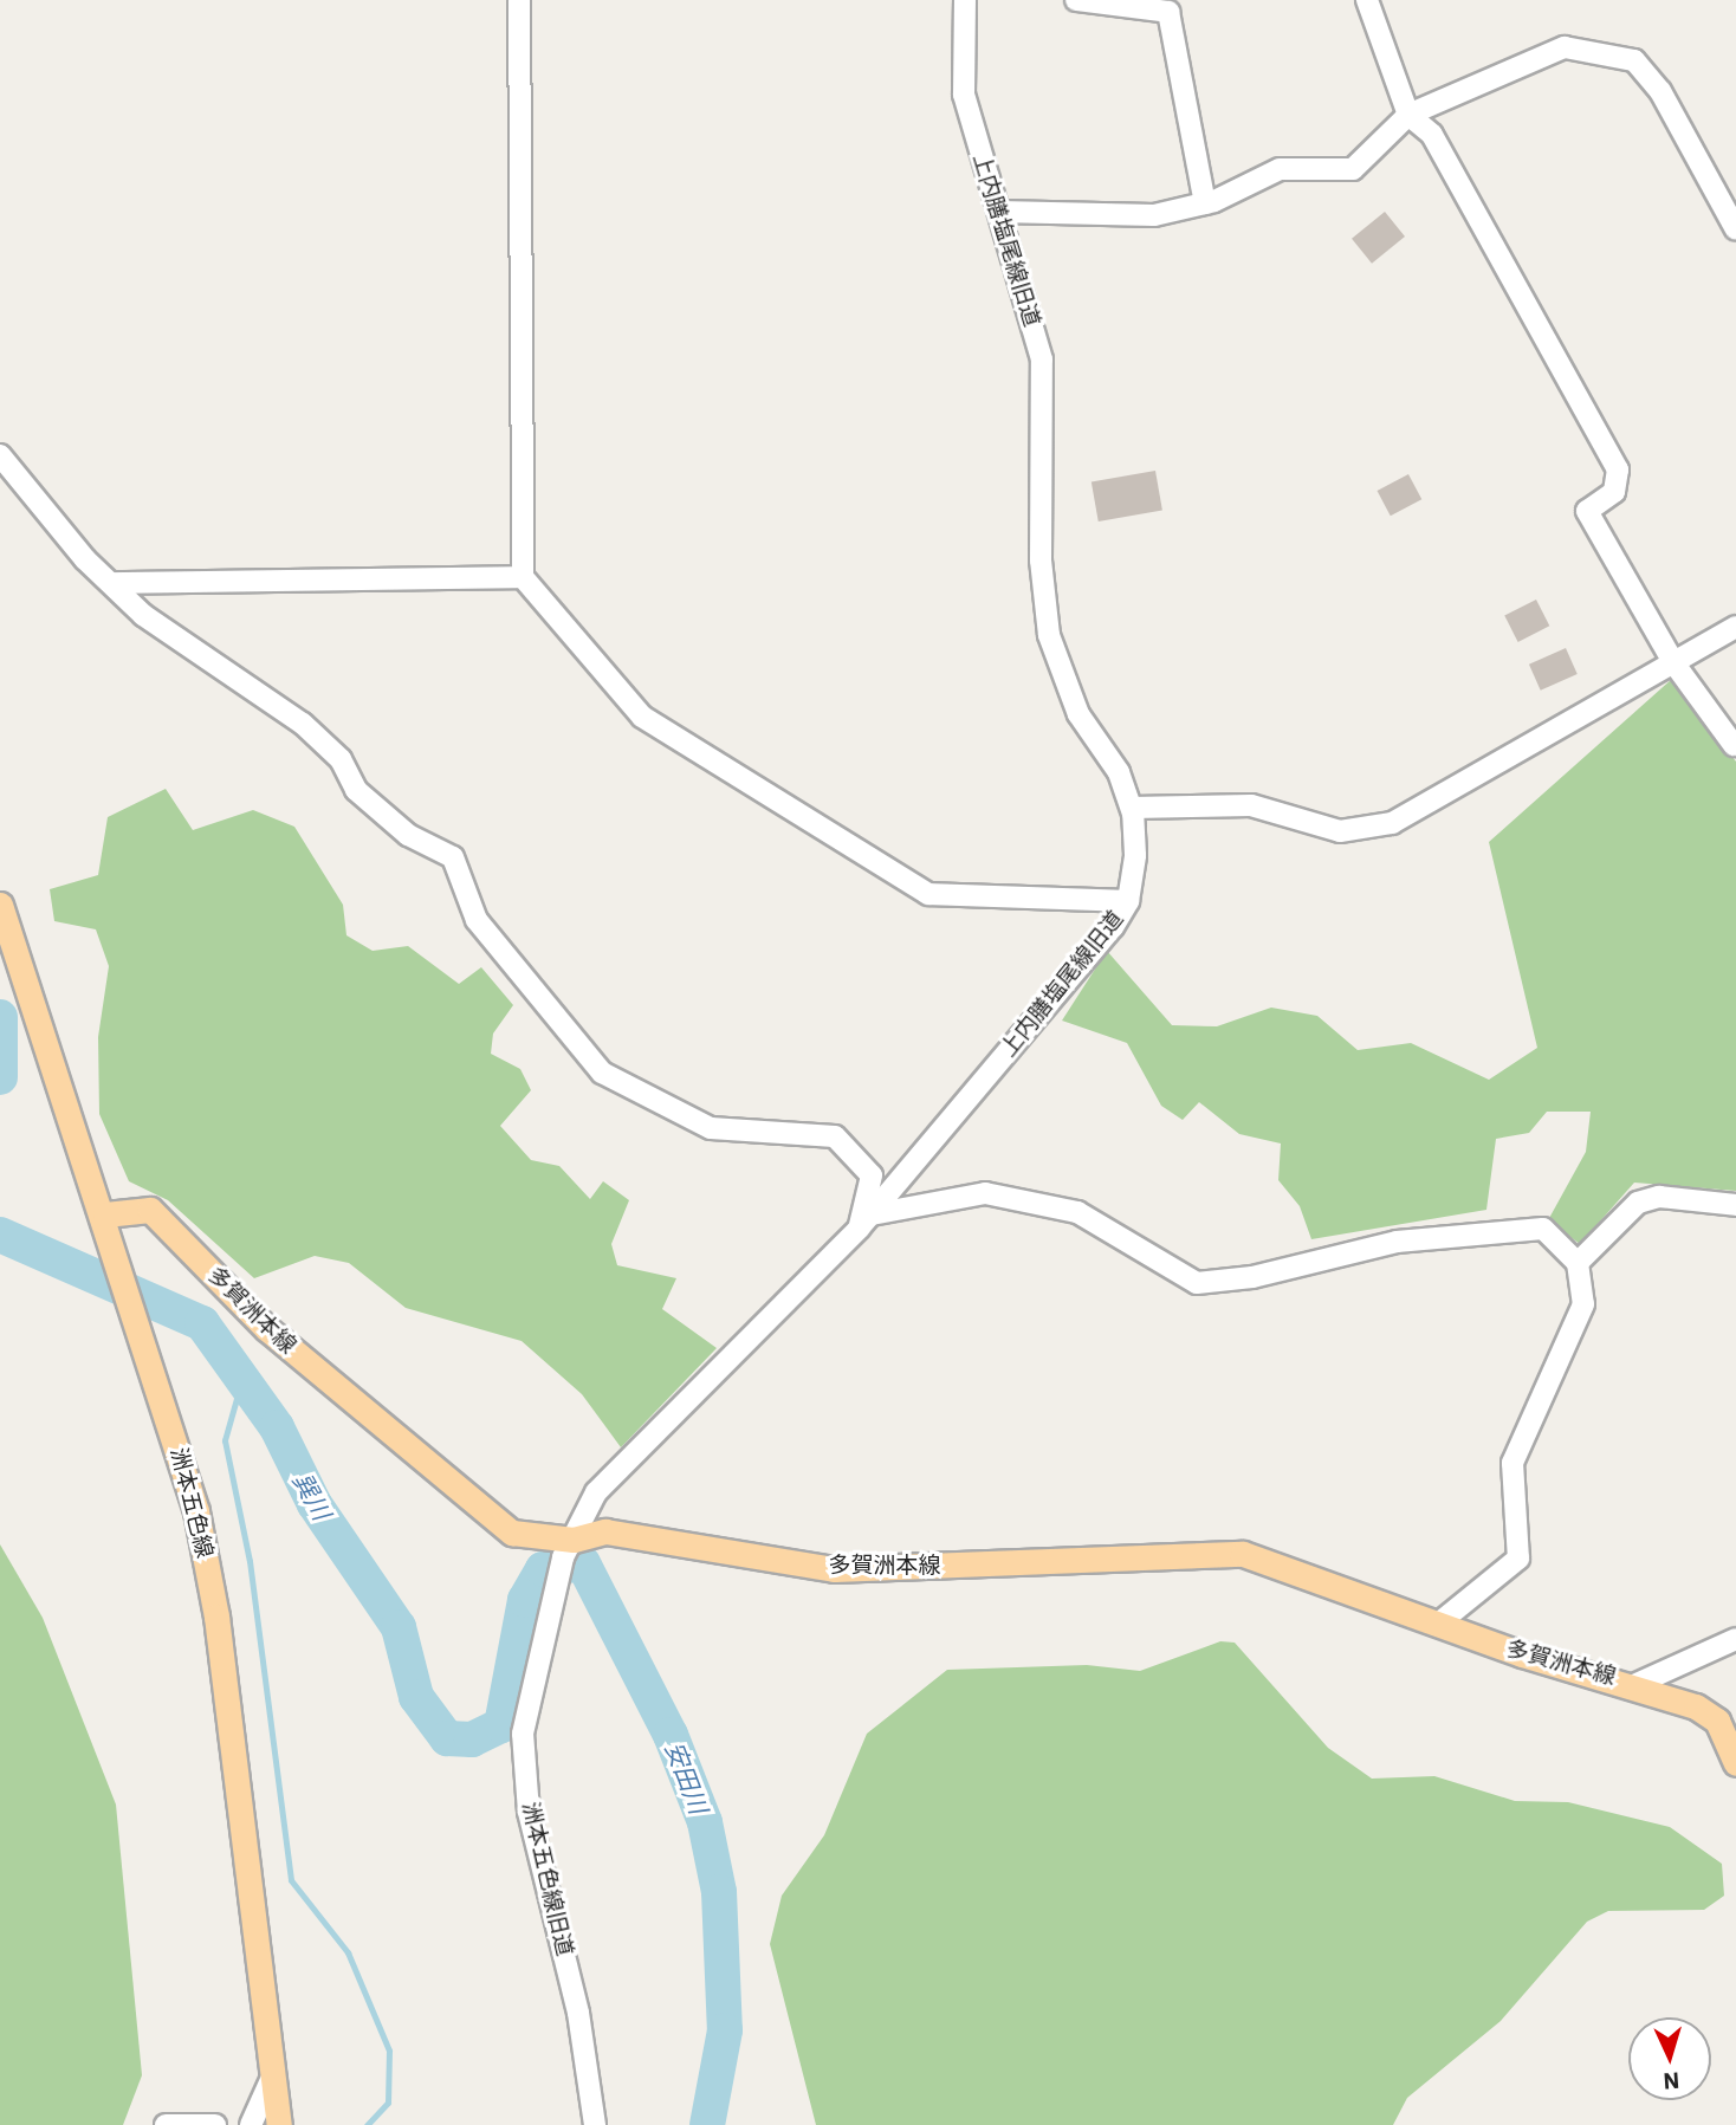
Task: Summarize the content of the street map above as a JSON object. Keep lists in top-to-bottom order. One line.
{"streets":{"main road":["多賀洲本線","洲本五色線"],"street":["上内膳塩尾線旧道","洲本五色線旧道"]},"crossings":[["上内膳塩尾線旧道","多賀洲本線"],["上内膳塩尾線旧道","洲本五色線旧道"],["多賀洲本線","洲本五色線"],["多賀洲本線","洲本五色線旧道"]],"water":["巽川","安田川"],"north":"bottom"}
